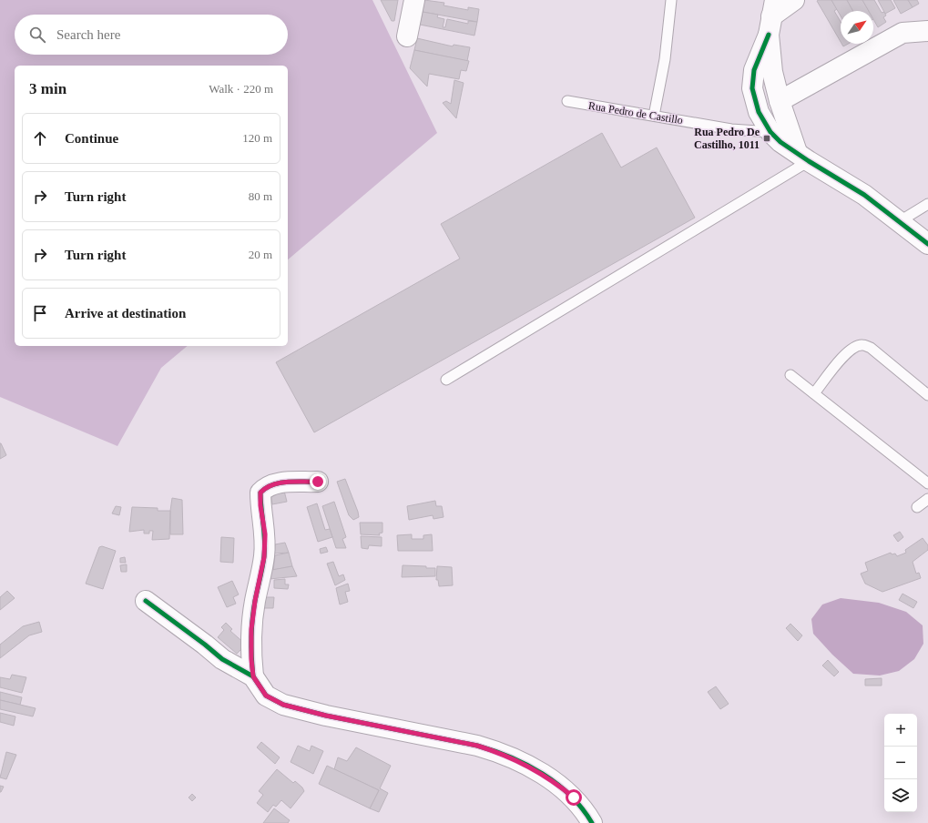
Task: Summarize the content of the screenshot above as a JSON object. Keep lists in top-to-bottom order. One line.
{"streets":{"lane":["Rua Pedro de Castillo"]},"places":{"transit":["Rua Pedro De Castilho, 1011"]},"north":"top right","page":{"search":"Search here","heading":["3 min","Walk · 220 m"],"list":[["Continue","120 m"],["Turn right","80 m"],["Turn right","20 m"],"Arrive at destination"],"map_buttons":["+","−"]}}
